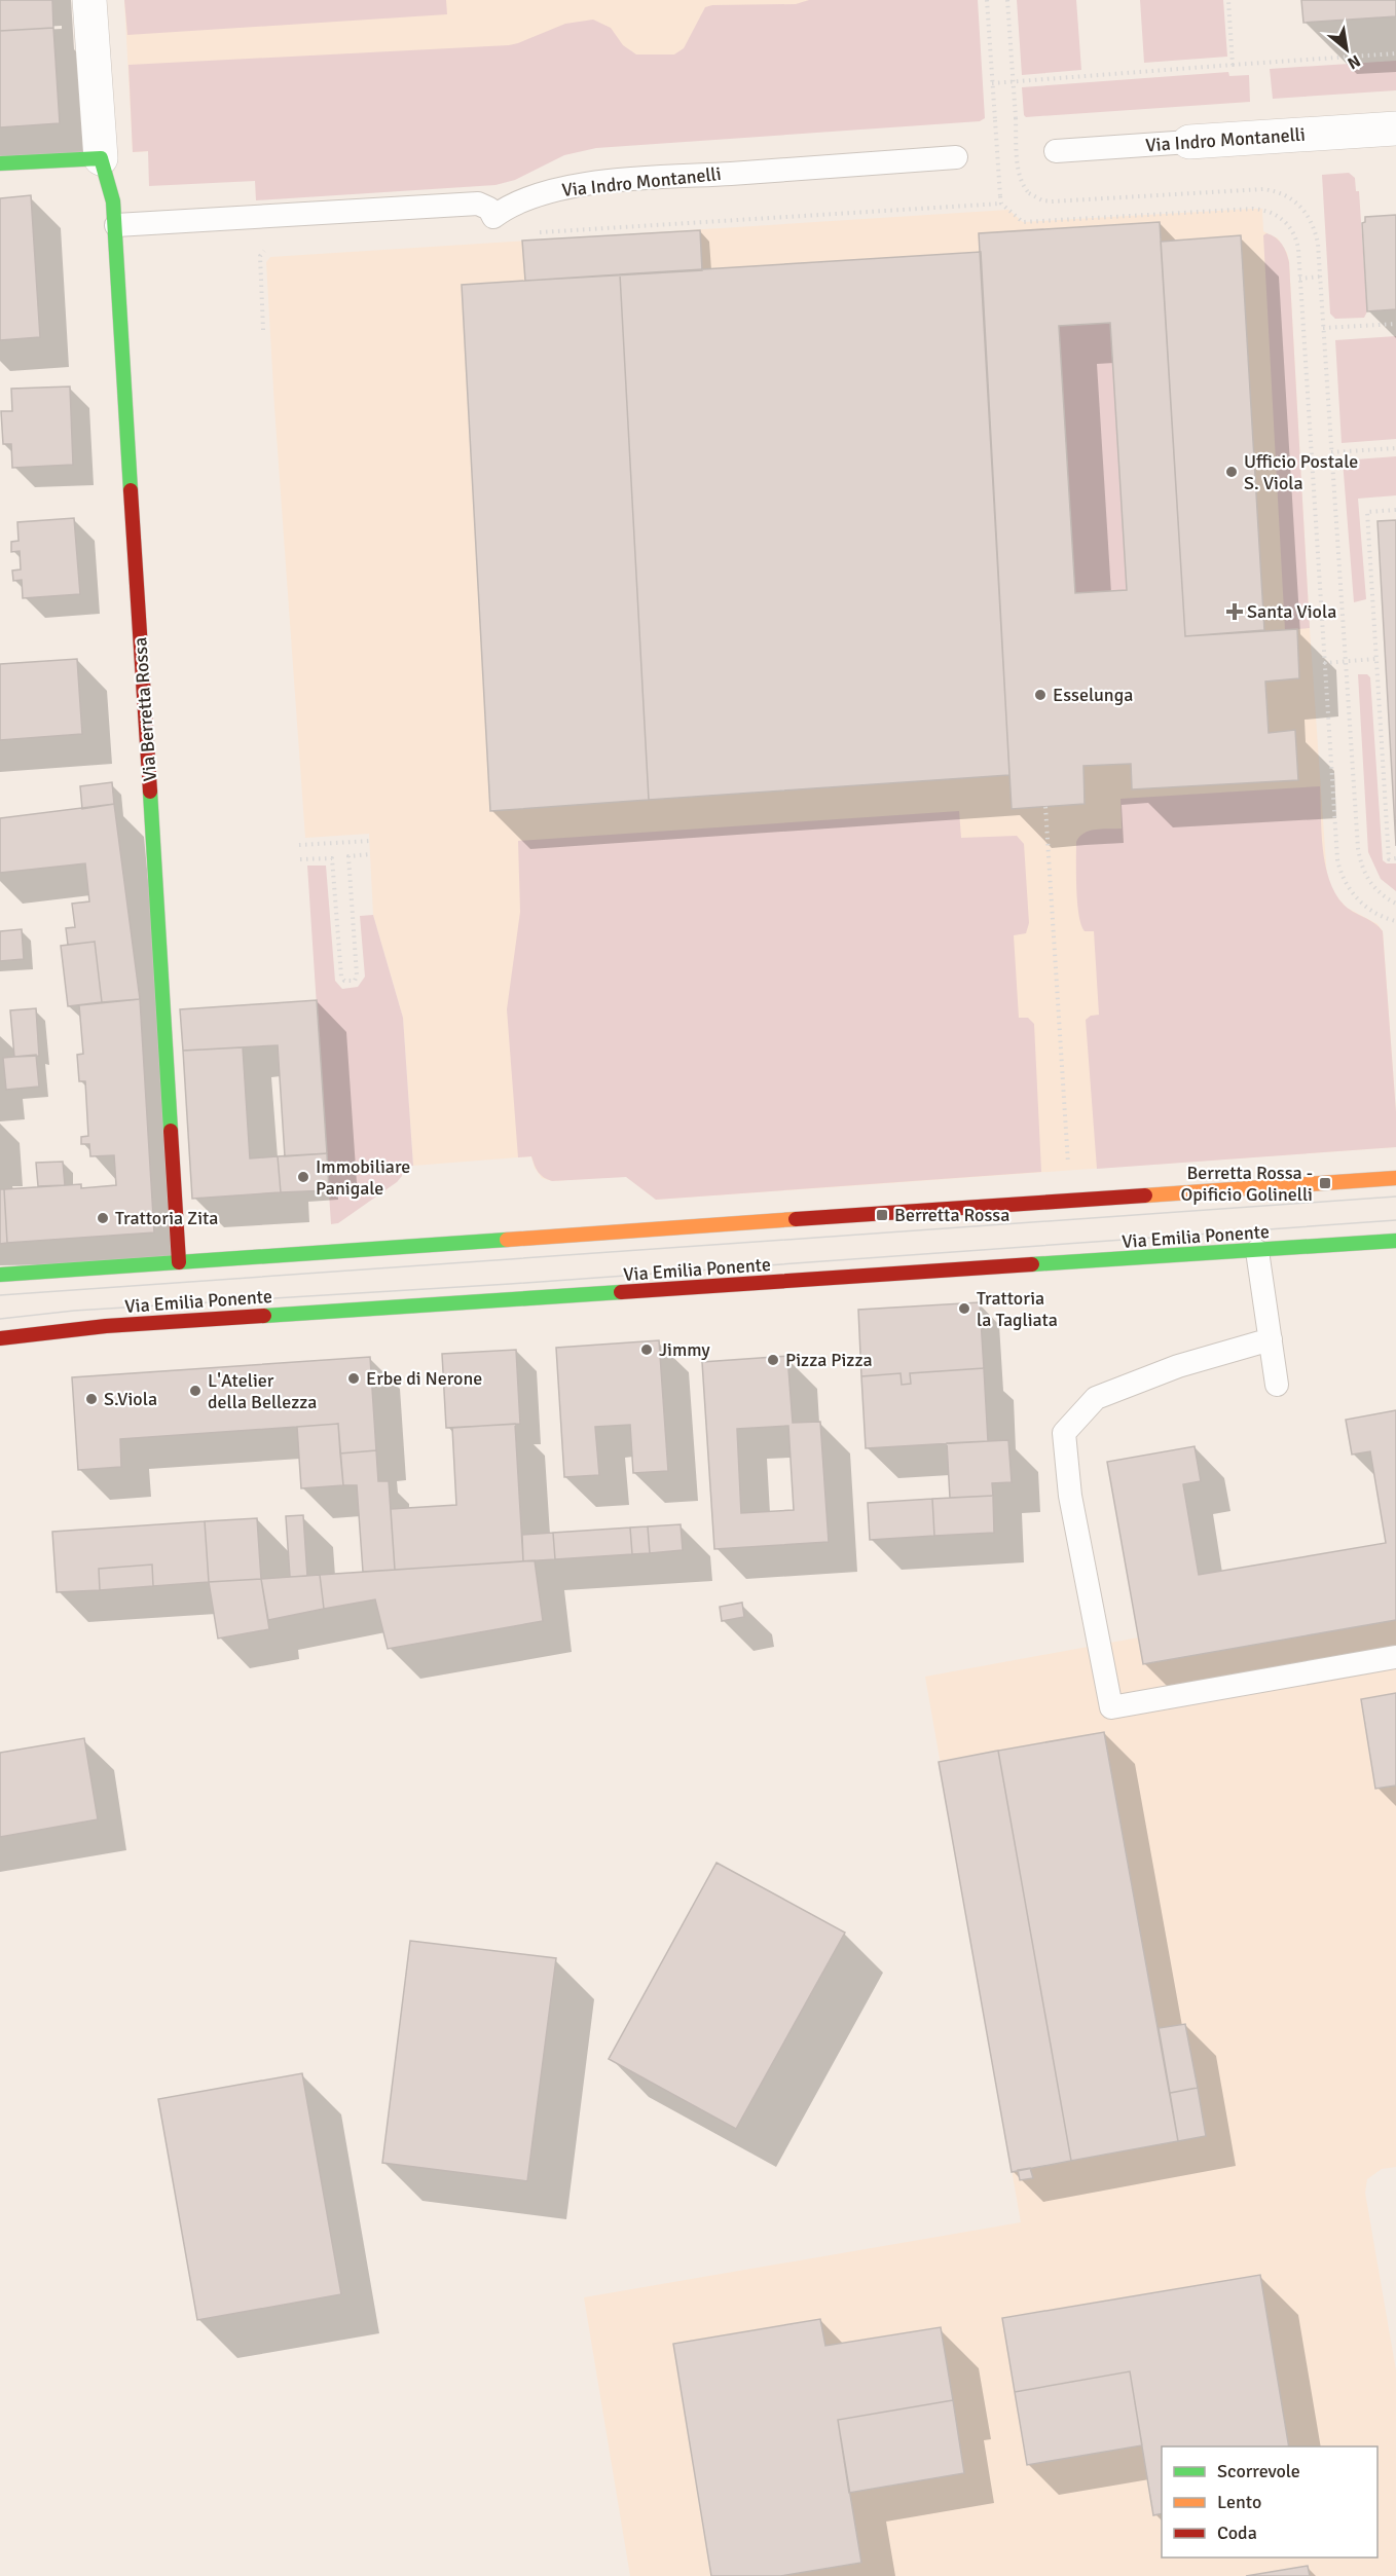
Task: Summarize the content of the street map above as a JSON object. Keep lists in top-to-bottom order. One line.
{"streets":{"main road":["Via Berretta Rossa","Via Emilia Ponente"],"street":["Via Indro Montanelli"]},"crossings":[["Via Indro Montanelli","Via Berretta Rossa"]],"places":{"other":["Ufficio Postale S. Viola","Esselunga","Immobiliare Panigale","Trattoria Zita","Trattoria la Tagliata","Jimmy","Pizza Pizza","Erbe di Nerone","L'Atelier della Bellezza","S.Viola"],"health":["Santa Viola"],"transit":["Berretta Rossa - Opificio Golinelli","Berretta Rossa"]},"legend":["Scorrevole","Lento","Coda"],"north":"bottom right"}
